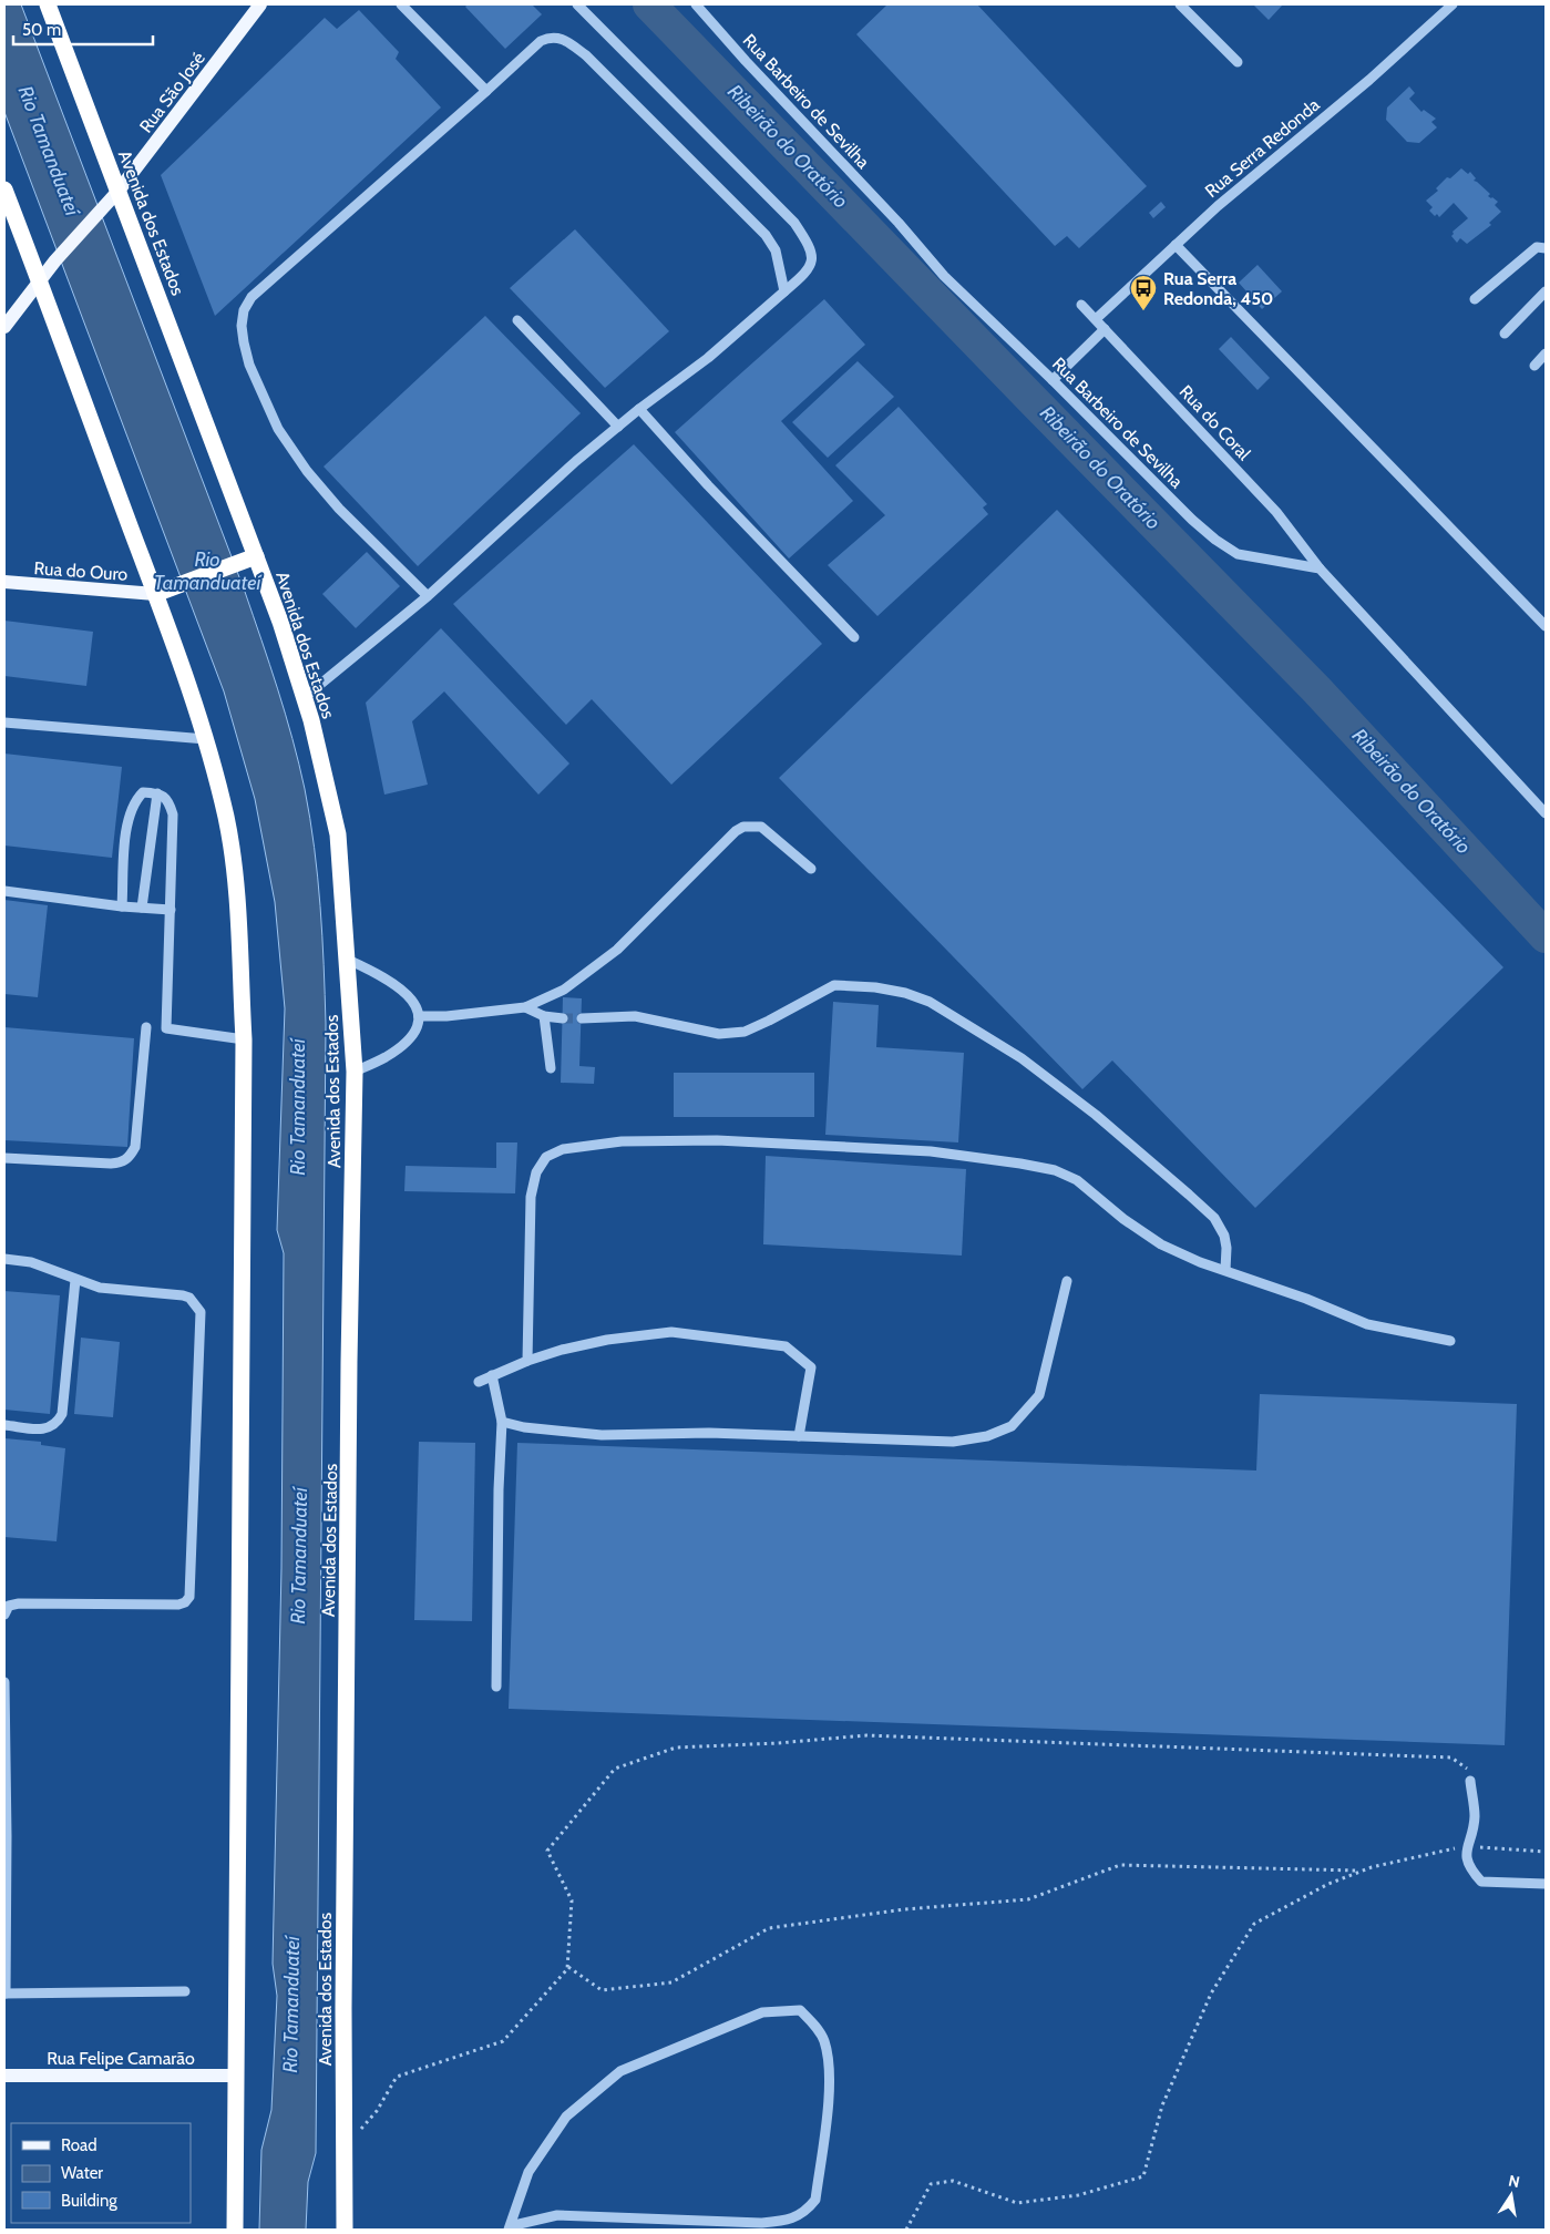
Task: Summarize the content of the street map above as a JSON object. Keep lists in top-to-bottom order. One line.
{"streets":{"highway":["Avenida dos Estados"],"main road":["Rua São José","Rua do Ouro","Rua Felipe Camarão"],"street":["Rua Barbeiro de Sevilha","Rua Serra Redonda","Rua do Coral"]},"crossings":[["Rua São José","Avenida dos Estados"],["Rua Barbeiro de Sevilha","Rua do Coral"],["Rua Serra Redonda","Rua do Coral"]],"water":["Ribeirão do Oratório","Rio Tamanduateí"],"places":{"bus stop":["Rua Serra Redonda, 450"]},"legend":["Road","Water","Building"],"scale_bar":"50 m","north":"top"}
